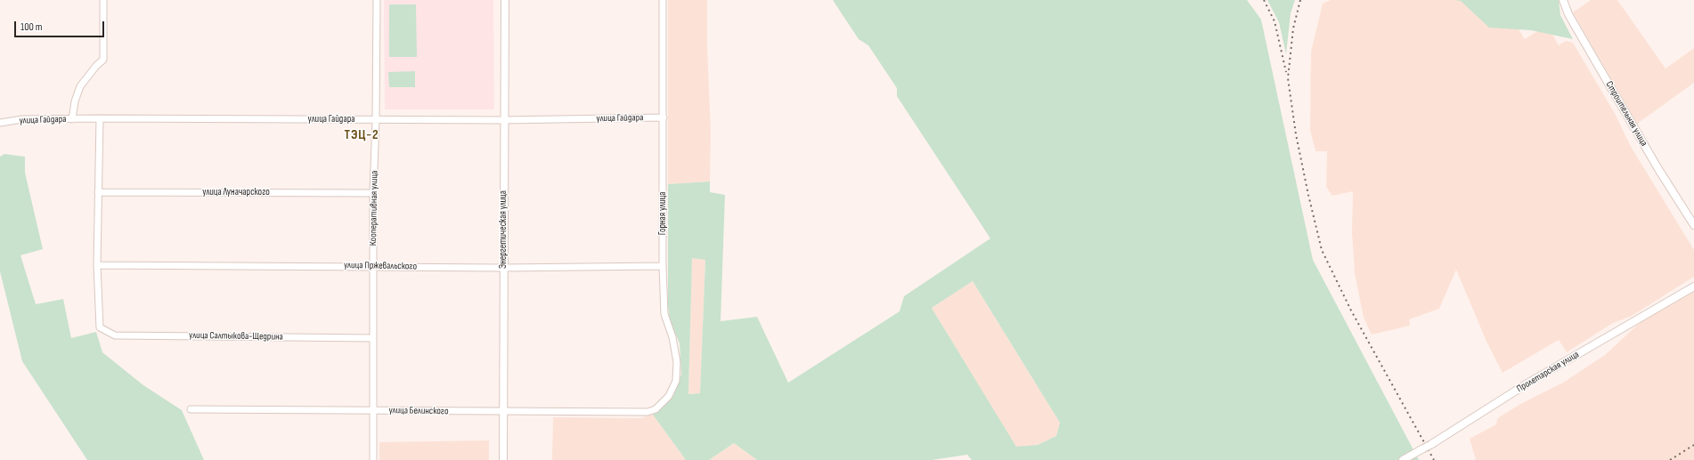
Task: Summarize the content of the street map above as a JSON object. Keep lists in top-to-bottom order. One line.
{"streets":{"street":["Строительная улица","улица Гайдара","улица Луначарского","Кооперативная улица","Горная улица","Энергетическая улица","улица Пржевальского","улица Салтыкова-Щедрина","Пролетарская улица","улица Белинского"]},"crossings":[["улица Гайдара","Кооперативная улица"],["улица Гайдара","Горная улица"],["улица Гайдара","Энергетическая улица"],["улица Луначарского","Кооперативная улица"],["Кооперативная улица","улица Пржевальского"],["Кооперативная улица","улица Салтыкова-Щедрина"],["Кооперативная улица","улица Белинского"],["Горная улица","улица Пржевальского"],["Горная улица","улица Белинского"],["Энергетическая улица","улица Пржевальского"],["Энергетическая улица","улица Белинского"],["улица Пржевальского","улица Салтыкова-Щедрина"]],"districts":["ТЭЦ-2"],"scale_bar":"100 m"}
